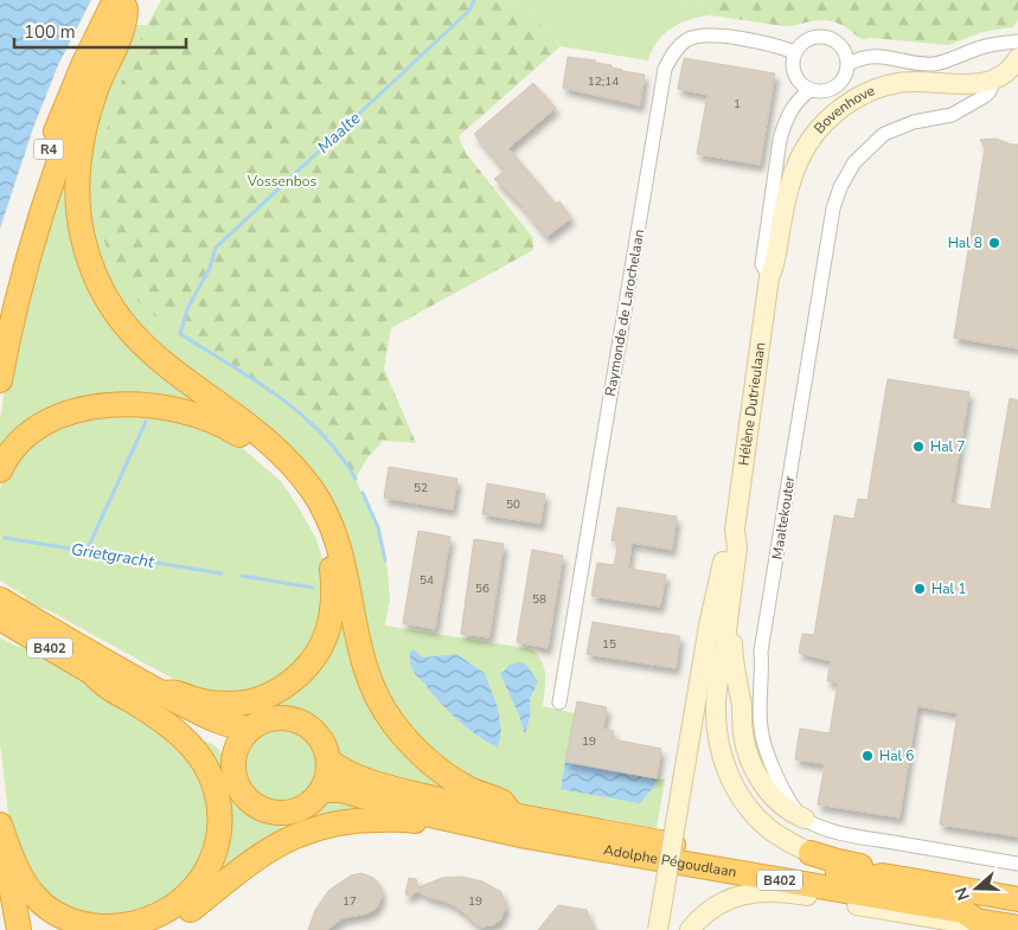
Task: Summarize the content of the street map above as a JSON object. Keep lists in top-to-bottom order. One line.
{"streets":{"highway":["R4","B402","Adolphe Pégoudlaan"],"street":["Bovenhove","Raymonde de Larochelaan","Hélène Dutrieulaan","Maaltekouter"]},"crossings":[["Bovenhove","Hélène Dutrieulaan"],["Bovenhove","Maaltekouter"],["B402","Adolphe Pégoudlaan"]],"water":["Maalte","Grietgracht"],"parks":["Vossenbos"],"places":["Hal 8","Hal 7","Hal 1","Hal 6"],"house_numbers":["12;14","1","52","50","54","56","58","15","19","17","19"],"scale_bar":"100 m","north":"left"}
